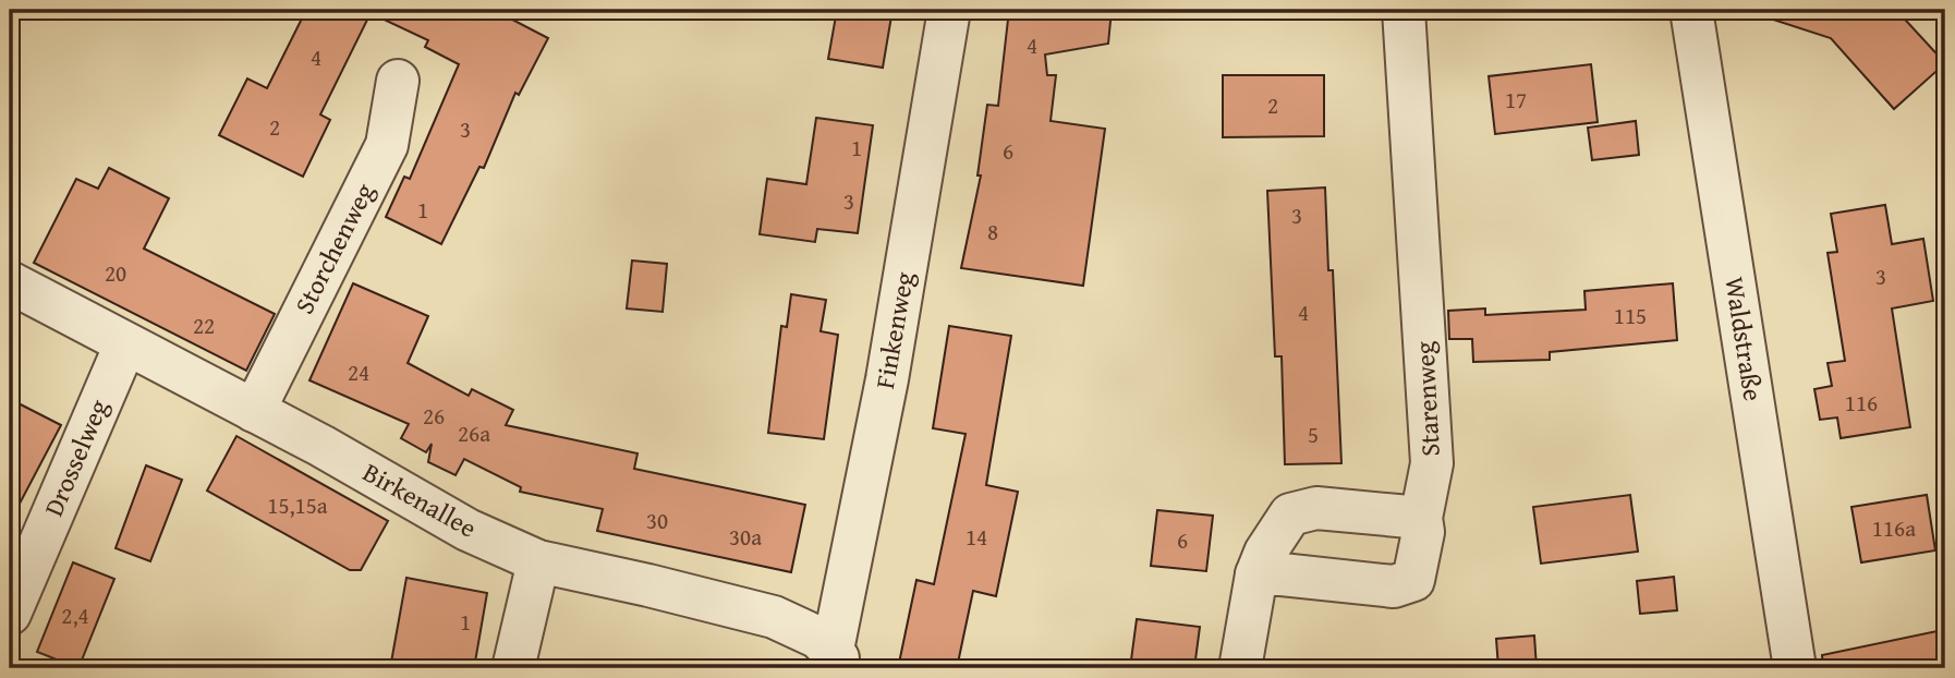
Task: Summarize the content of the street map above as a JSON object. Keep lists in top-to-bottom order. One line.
{"streets":{"street":["Storchenweg","Finkenweg","Waldstraße","Starenweg","Drosselweg","Birkenallee"]},"crossings":[["Storchenweg","Birkenallee"],["Finkenweg","Birkenallee"],["Drosselweg","Birkenallee"]],"house_numbers":["4","4","17","2","2","3","1","6","3","1","3","8","20","3","4","115","22","24","116","26","26a","5","15,15a","30","116a","30a","14","6","2,4","1"]}
